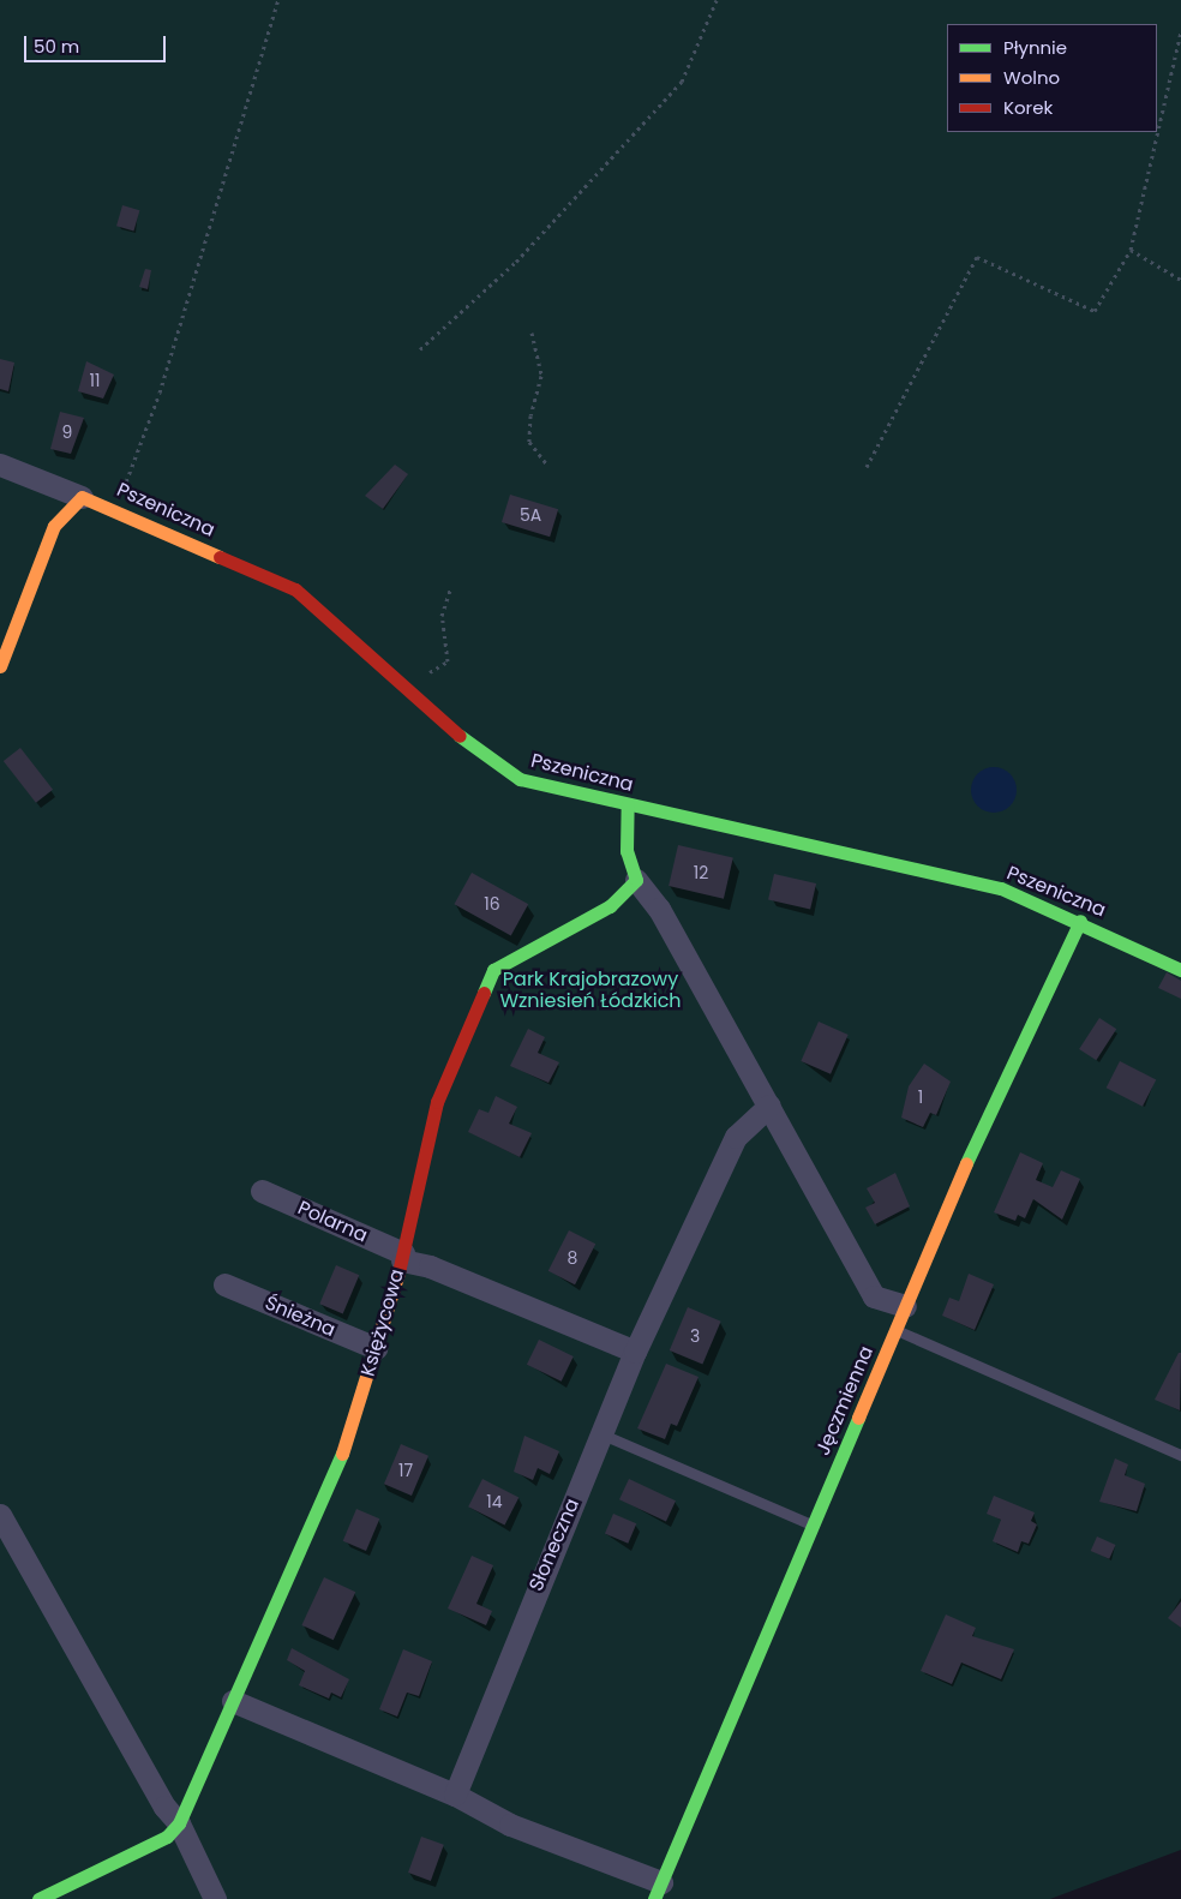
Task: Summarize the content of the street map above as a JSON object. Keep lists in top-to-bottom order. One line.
{"streets":{"street":["Pszeniczna","Polarna","Śnieżna","Księżycowa","Jęczmienna","Słoneczna"]},"crossings":[["Pszeniczna","Jęczmienna"],["Polarna","Księżycowa"],["Polarna","Słoneczna"],["Śnieżna","Księżycowa"]],"parks":["Park Krajobrazowy Wzniesień Łódzkich"],"house_numbers":["11","9","5A","12","16","1","8","3","17","14"],"legend":["Płynnie","Wolno","Korek"],"scale_bar":"50 m"}
